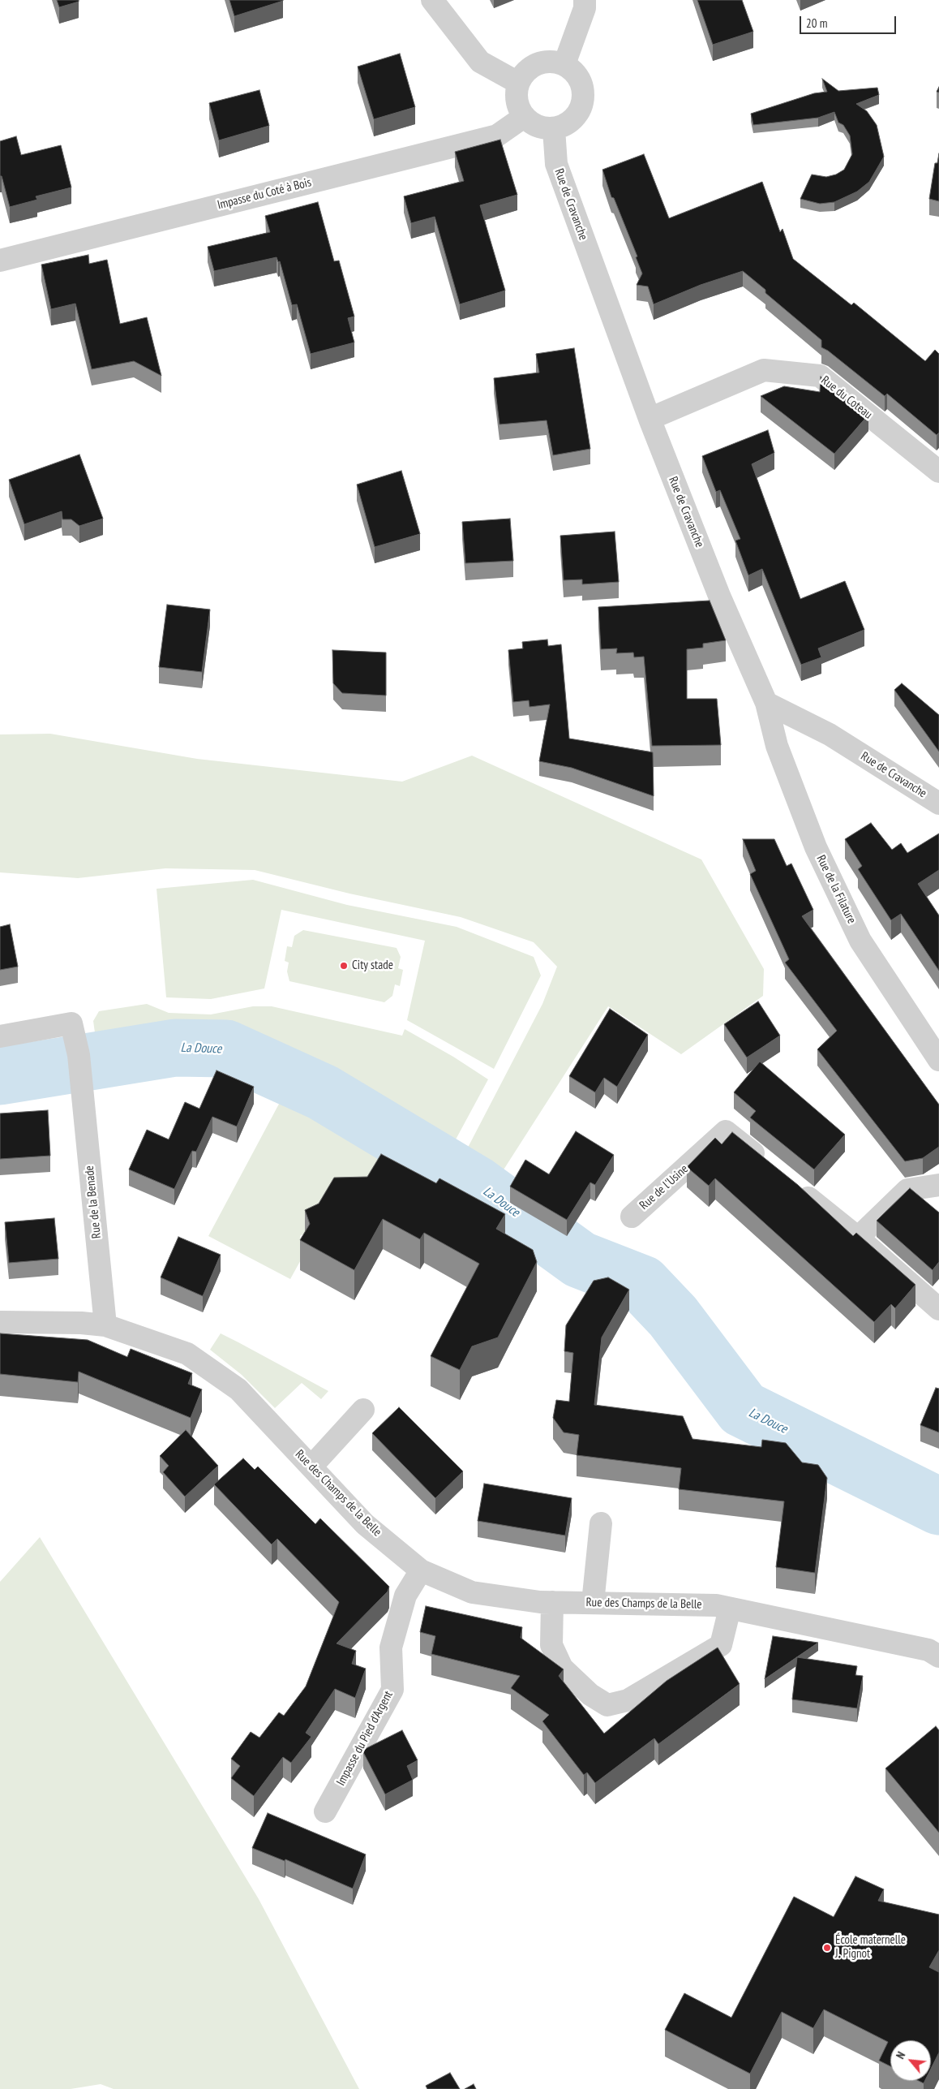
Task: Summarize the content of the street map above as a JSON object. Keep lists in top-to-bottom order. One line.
{"streets":{"street":["Impasse du Coté à Bois","Rue de Cravanche","Rue du Coteau","Rue de la Filature","Rue de l'Usine","Rue de la Benade","Rue des Champs de la Belle","Impasse du Pied d'Argent"]},"crossings":[["Impasse du Coté à Bois","Rue de Cravanche"],["Rue de Cravanche","Rue du Coteau"],["Rue de Cravanche","Rue de la Filature"],["Rue de la Benade","Rue des Champs de la Belle"],["Rue des Champs de la Belle","Impasse du Pied d'Argent"]],"water":["La Douce"],"places":["City stade","École maternelle J. Pignot"],"scale_bar":"20 m","north":"top left"}
